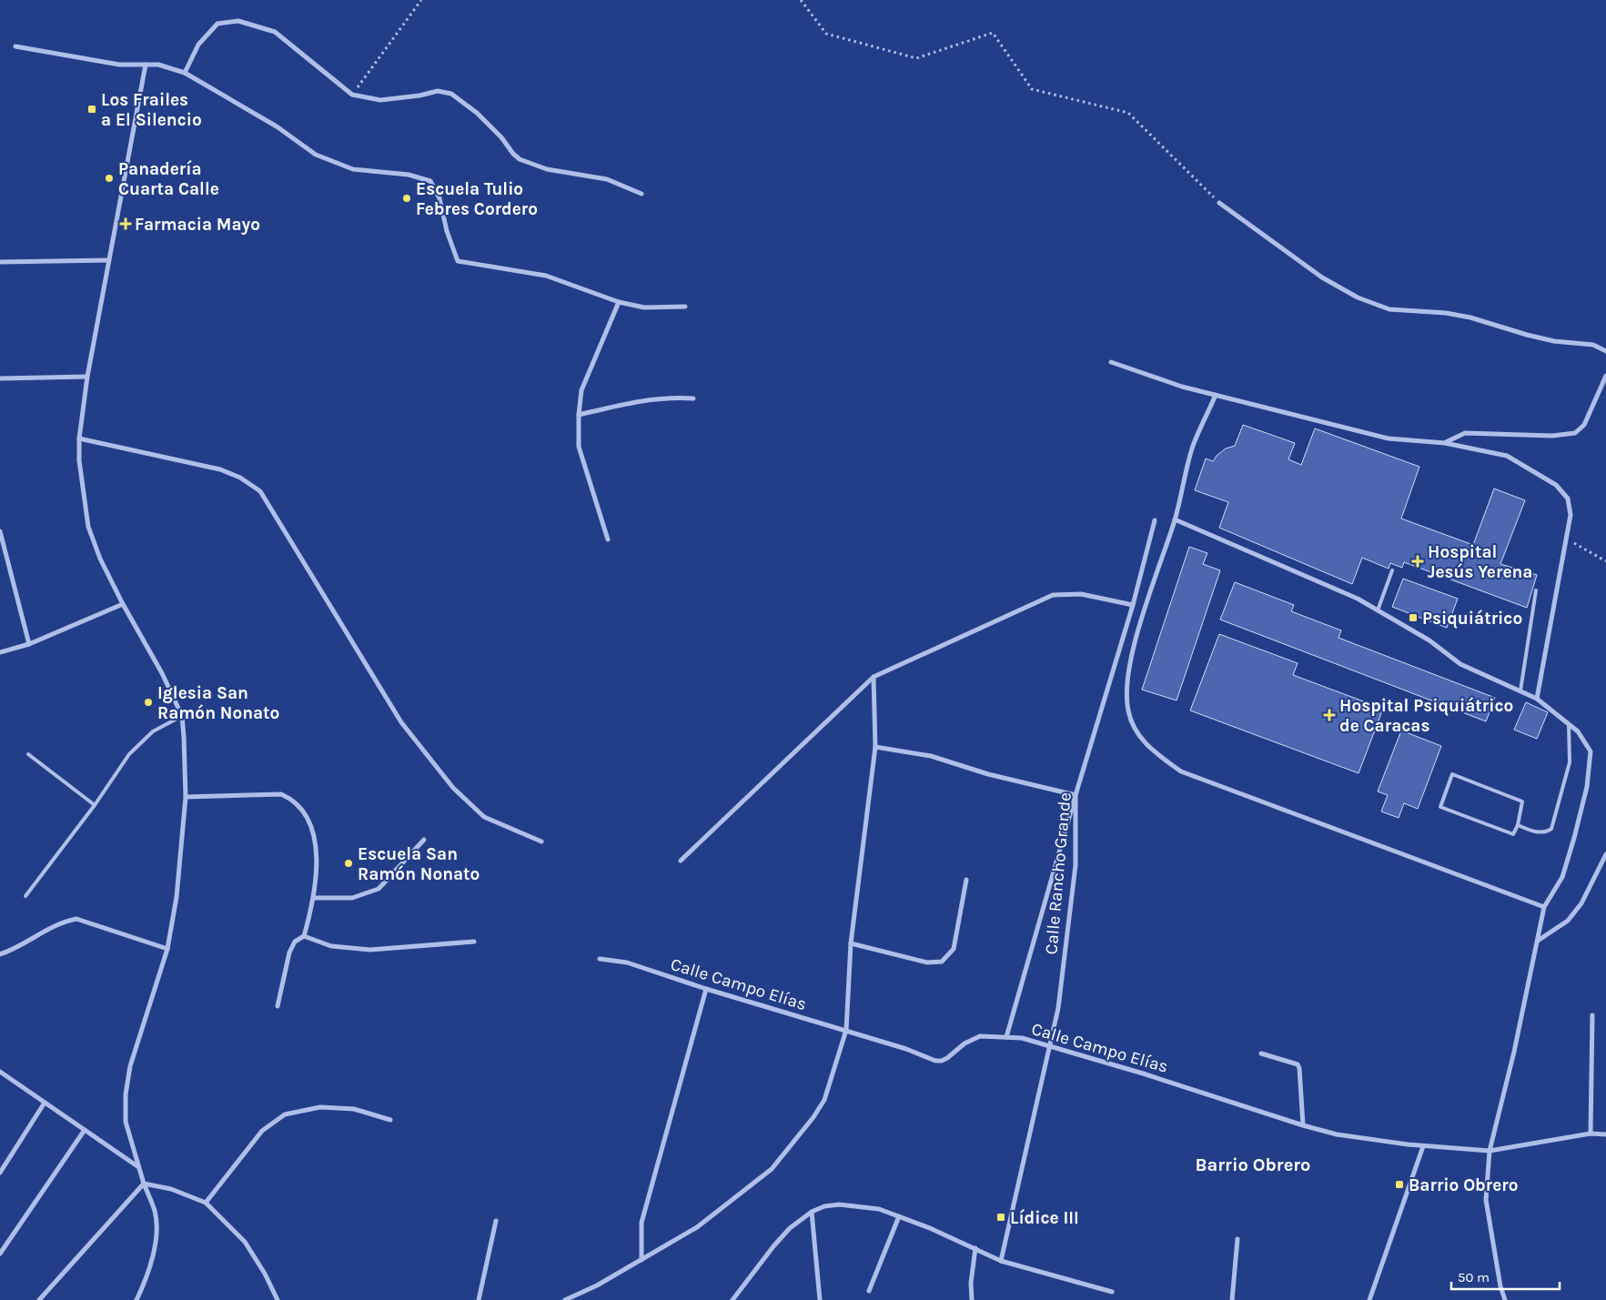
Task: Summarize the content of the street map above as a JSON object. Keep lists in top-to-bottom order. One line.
{"streets":{"street":["Calle Rancho Grande","Calle Campo Elías"]},"crossings":[["Calle Rancho Grande","Calle Campo Elías"]],"districts":["Barrio Obrero"],"places":{"transit":["Los Frailes a El Silencio","Psiquiátrico","Barrio Obrero","Lídice III"],"other":["Panadería Cuarta Calle","Escuela Tulio Febres Cordero","Iglesia San Ramón Nonato","Escuela San Ramón Nonato"],"health":["Farmacia Mayo","Hospital Jesús Yerena","Hospital Psiquiátrico de Caracas"]},"scale_bar":"50 m"}
